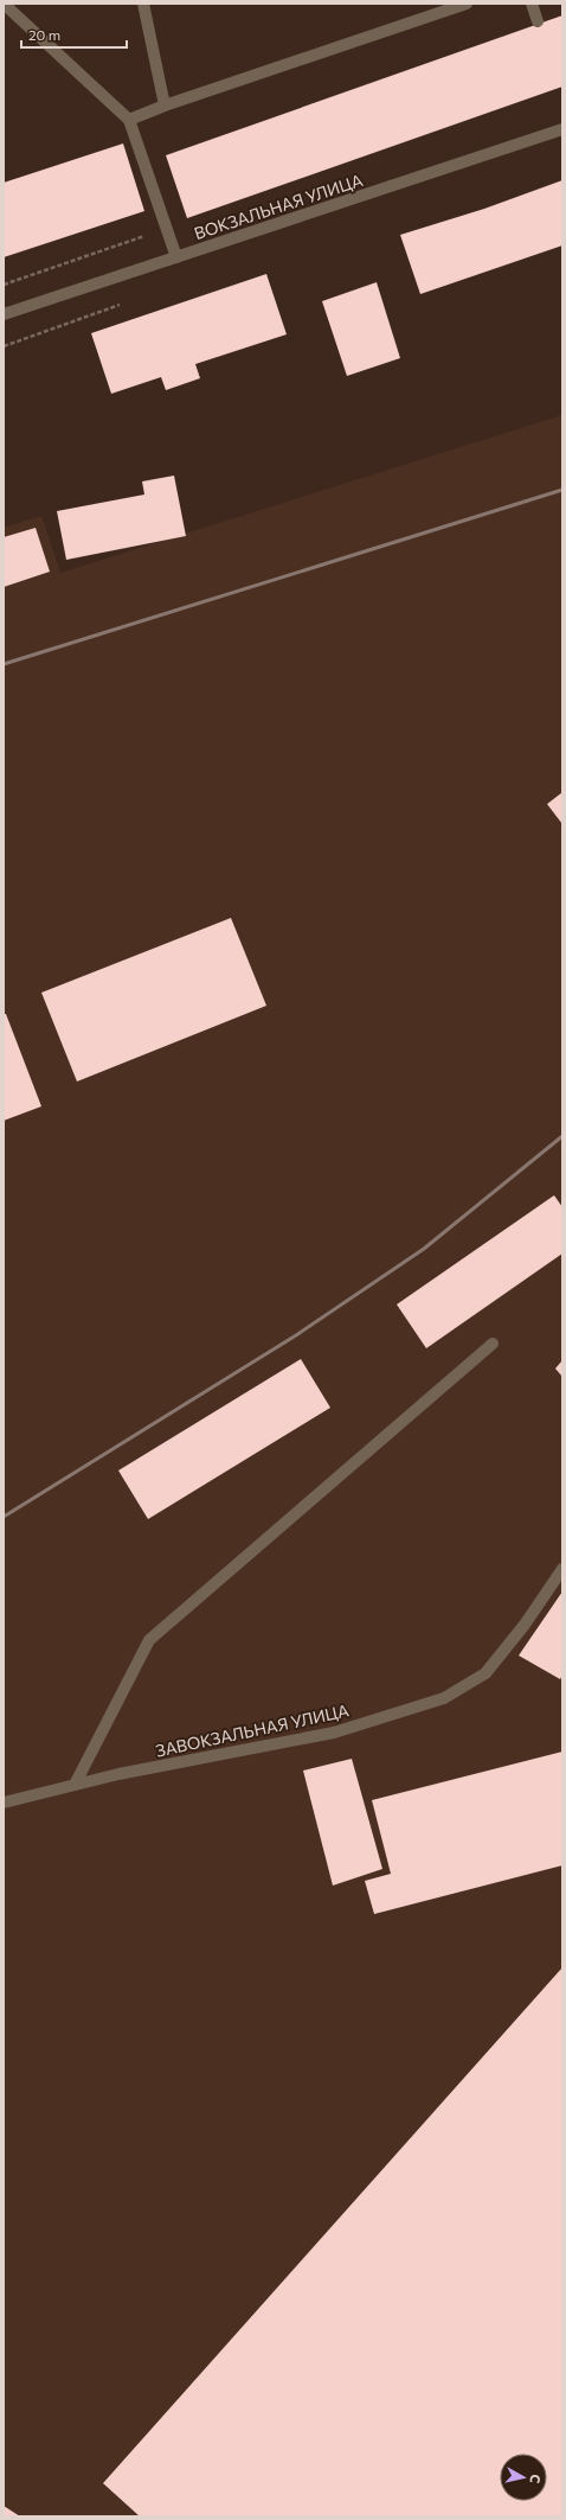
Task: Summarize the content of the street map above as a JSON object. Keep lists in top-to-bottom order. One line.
{"streets":{"street":["ВОКЗАЛЬНАЯ УЛИЦА","ЗАВОКЗАЛЬНАЯ УЛИЦА"]},"scale_bar":"20 m","north":"right"}
